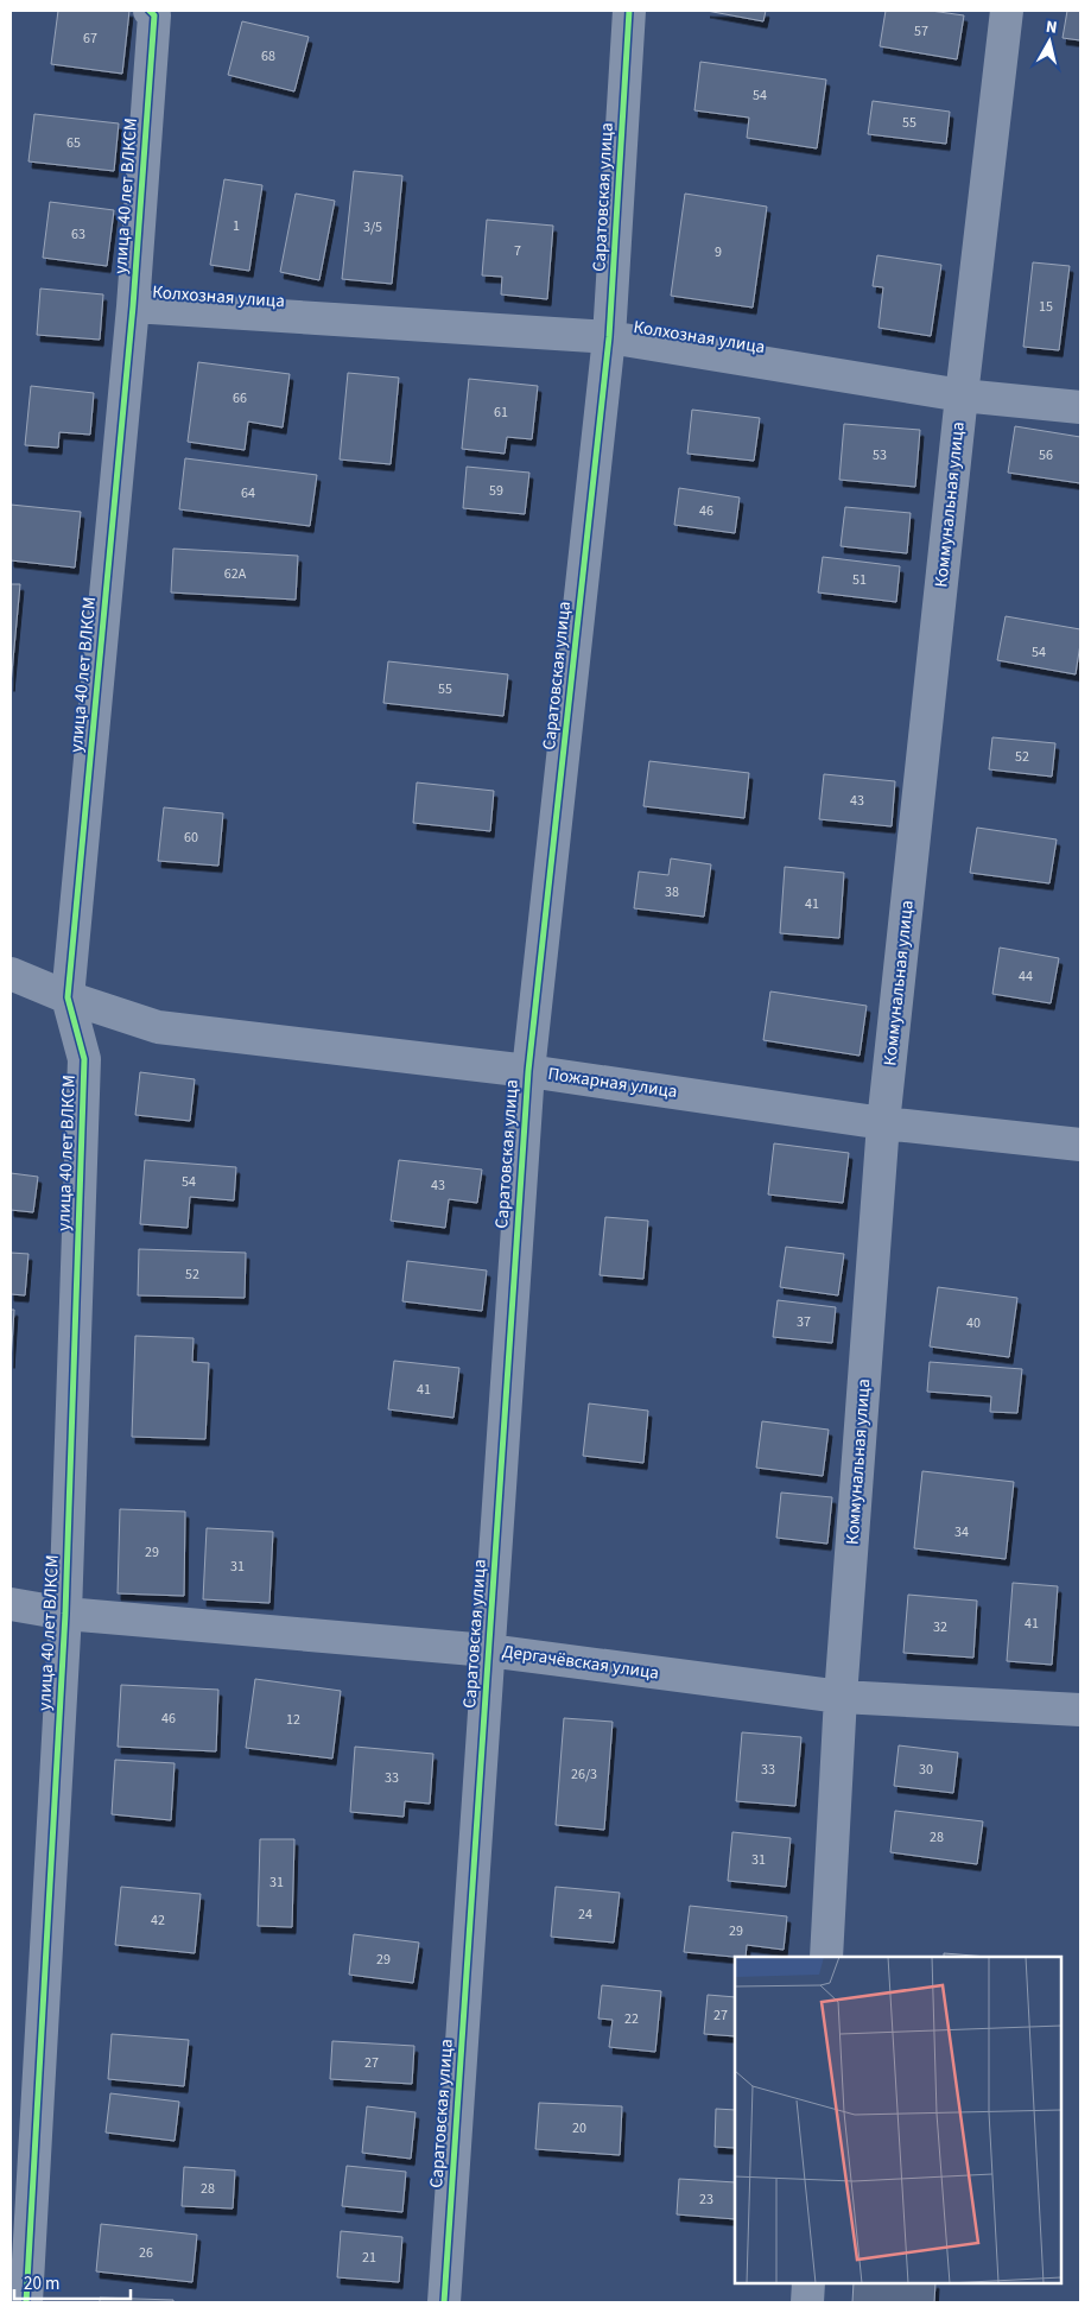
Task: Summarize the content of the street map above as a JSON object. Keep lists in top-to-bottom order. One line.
{"streets":{"street":["улица 40 лет ВЛКСМ","Саратовская улица","Колхозная улица","Коммунальная улица","Пожарная улица","Дергачёвская улица"]},"crossings":[["улица 40 лет ВЛКСМ","Колхозная улица"],["улица 40 лет ВЛКСМ","Пожарная улица"],["улица 40 лет ВЛКСМ","Дергачёвская улица"],["Саратовская улица","Колхозная улица"],["Саратовская улица","Пожарная улица"],["Саратовская улица","Дергачёвская улица"],["Колхозная улица","Коммунальная улица"],["Коммунальная улица","Пожарная улица"],["Коммунальная улица","Дергачёвская улица"]],"house_numbers":["57","67","68","54","55","65","1","3/5","63","7","9","15","66","61","53","56","59","64","46","62А","51","54","55","52","43","60","38","41","44","54","43","52","37","40","41","34","29","31","41","32","46","12","33","30","26/3","33","28","31","31","24","42","29","29","27","22","27","20","28","23","26","21"],"scale_bar":"20 m","north":"top"}
